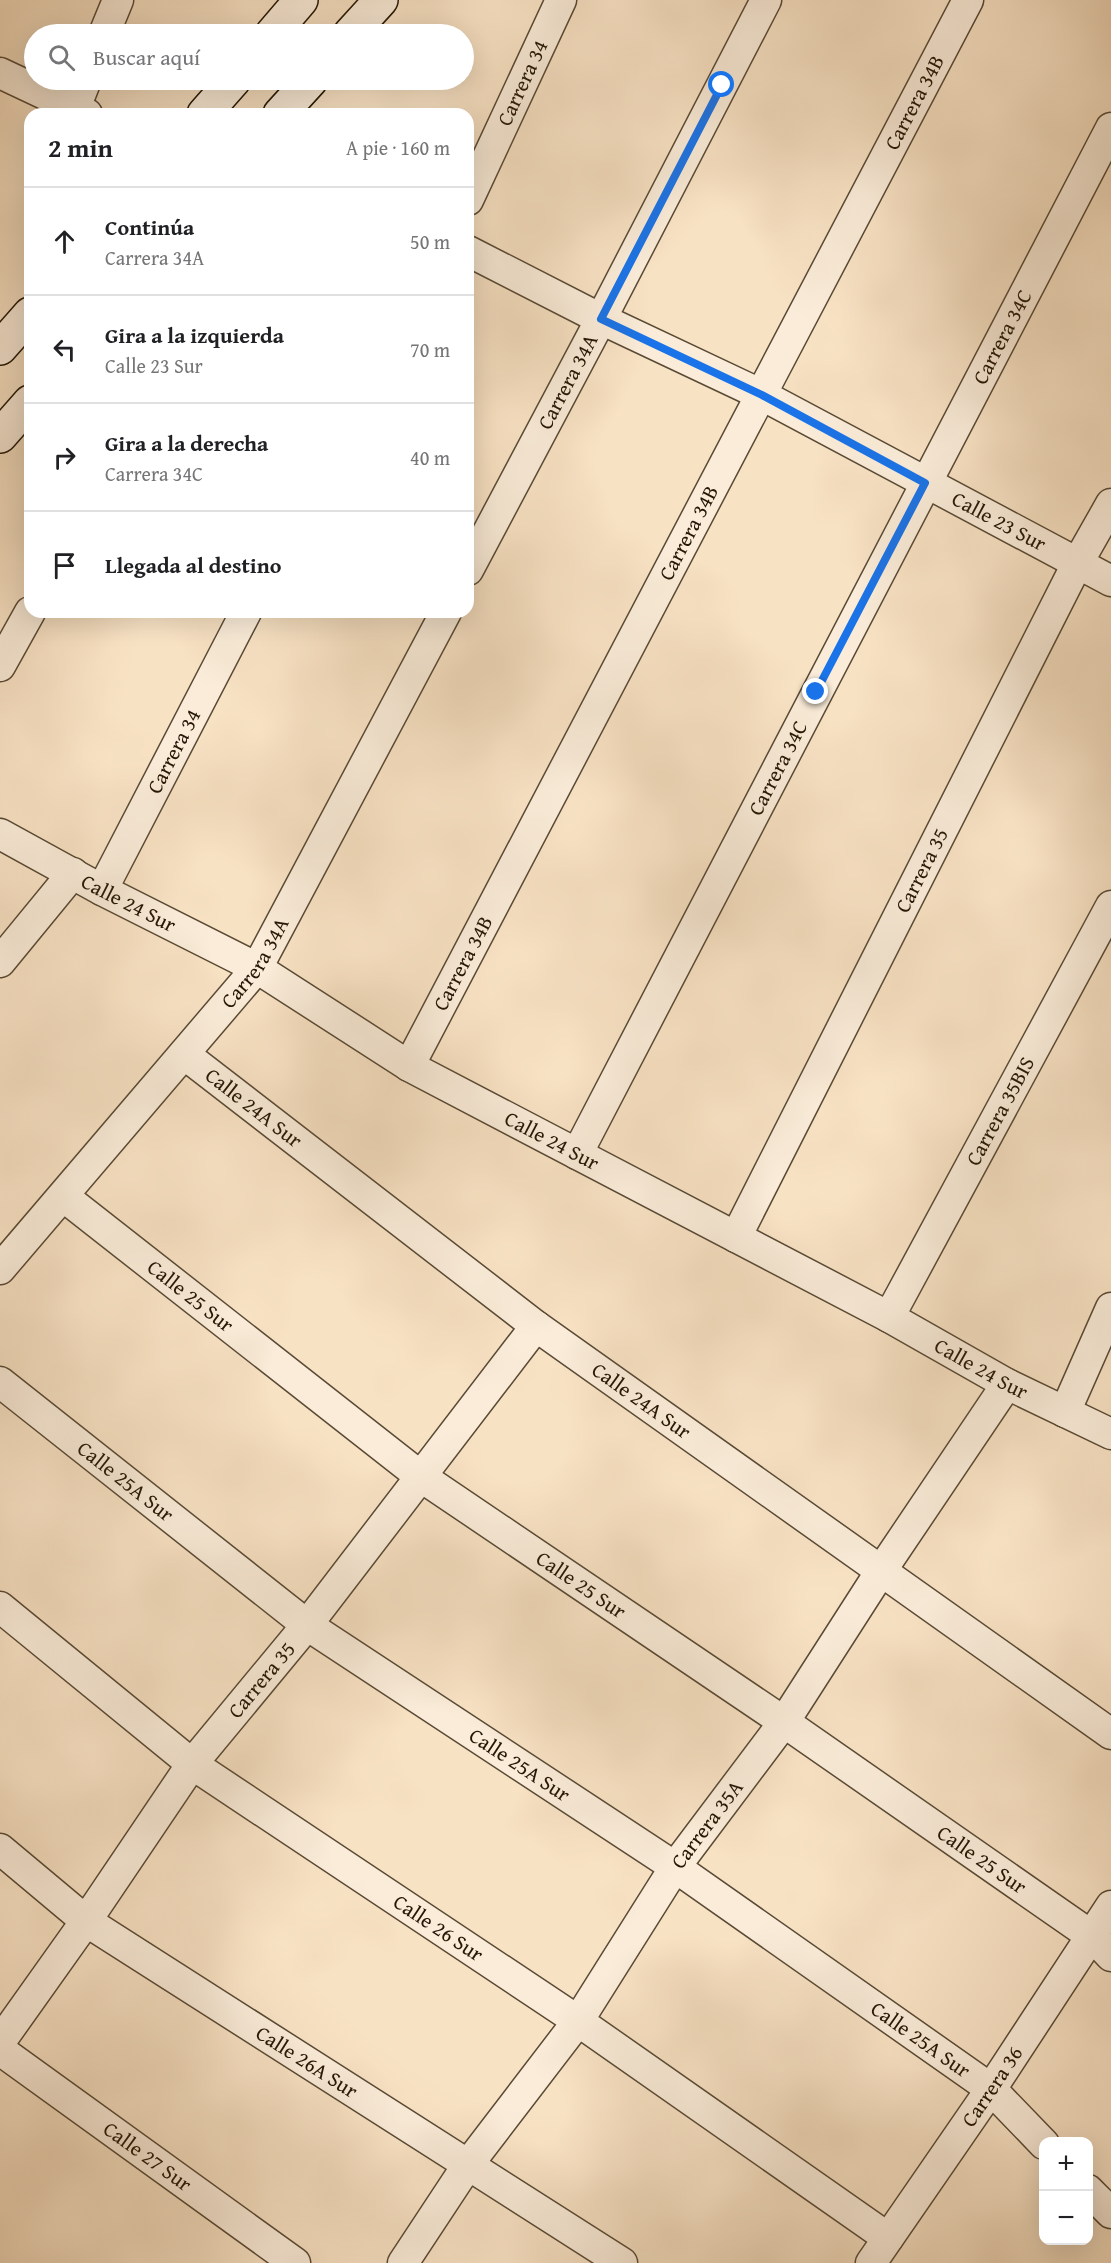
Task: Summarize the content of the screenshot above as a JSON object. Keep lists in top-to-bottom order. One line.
{"streets":{"street":["Carrera 34","Carrera 34B","Carrera 34C","Carrera 34A","Calle 23 Sur","Carrera 35","Calle 24 Sur","Calle 24A Sur","Carrera 35BIS","Calle 25 Sur","Calle 25A Sur","Carrera 35A","Calle 26 Sur","Calle 26A Sur","Carrera 36","Calle 27 Sur"]},"crossings":[["Carrera 34","Calle 24 Sur"],["Carrera 34B","Calle 23 Sur"],["Carrera 34B","Calle 24 Sur"],["Carrera 34C","Calle 23 Sur"],["Carrera 34C","Calle 24 Sur"],["Carrera 34A","Calle 23 Sur"],["Carrera 34A","Calle 24 Sur"],["Carrera 34A","Calle 24A Sur"],["Carrera 34A","Calle 25 Sur"],["Calle 23 Sur","Carrera 35"],["Carrera 35","Calle 24 Sur"],["Carrera 35","Calle 24A Sur"],["Carrera 35","Calle 25 Sur"],["Carrera 35","Calle 25A Sur"],["Carrera 35","Calle 26 Sur"],["Carrera 35","Calle 26A Sur"],["Calle 24 Sur","Carrera 35BIS"],["Calle 24 Sur","Carrera 35A"],["Calle 24A Sur","Carrera 35A"],["Calle 25 Sur","Carrera 35A"],["Calle 25 Sur","Carrera 36"],["Calle 25A Sur","Carrera 35A"],["Calle 25A Sur","Carrera 36"],["Carrera 35A","Calle 26 Sur"],["Carrera 35A","Calle 26A Sur"],["Calle 26 Sur","Carrera 36"]],"page":{"search":"Buscar aquí","heading":["2 min","A pie · 160 m"],"list":[["Continúa","Carrera 34A","50 m"],["Gira a la izquierda","Calle 23 Sur","70 m"],["Gira a la derecha","Carrera 34C","40 m"],"Llegada al destino"],"map_buttons":["+","−"]}}
